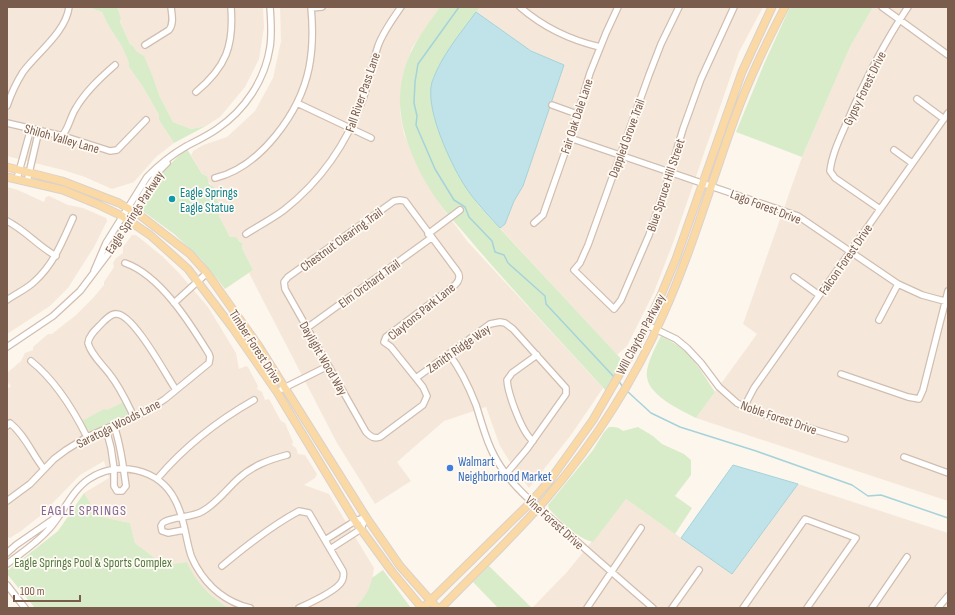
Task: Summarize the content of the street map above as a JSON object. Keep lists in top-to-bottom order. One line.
{"streets":{"main road":["Will Clayton Parkway","Timber Forest Drive"],"street":["Gypsy Forest Drive","Fall River Pass Lane","Fair Oak Dale Lane","Shiloh Valley Lane","Dappled Grove Trail","Blue Spruce Hill Street","Lago Forest Drive","Eagle Springs Parkway","Chestnut Clearing Trail","Falcon Forest Drive","Elm Orchard Trail","Claytons Park Lane","Zenith Ridge Way","Daylight Wood Way","Noble Forest Drive","Saratoga Woods Lane","Vine Forest Drive"]},"crossings":[["Gypsy Forest Drive","Falcon Forest Drive"],["Fair Oak Dale Lane","Lago Forest Drive"],["Dappled Grove Trail","Blue Spruce Hill Street"],["Dappled Grove Trail","Lago Forest Drive"],["Blue Spruce Hill Street","Lago Forest Drive"],["Lago Forest Drive","Falcon Forest Drive"],["Lago Forest Drive","Will Clayton Parkway"],["Eagle Springs Parkway","Timber Forest Drive"],["Chestnut Clearing Trail","Elm Orchard Trail"],["Chestnut Clearing Trail","Claytons Park Lane"],["Chestnut Clearing Trail","Daylight Wood Way"],["Falcon Forest Drive","Noble Forest Drive"],["Elm Orchard Trail","Claytons Park Lane"],["Elm Orchard Trail","Daylight Wood Way"],["Claytons Park Lane","Zenith Ridge Way"],["Claytons Park Lane","Daylight Wood Way"],["Will Clayton Parkway","Timber Forest Drive"],["Will Clayton Parkway","Noble Forest Drive"],["Will Clayton Parkway","Vine Forest Drive"],["Zenith Ridge Way","Daylight Wood Way"],["Zenith Ridge Way","Vine Forest Drive"]],"districts":["EAGLE SPRINGS"],"parks":["Eagle Springs Pool & Sports Complex"],"places":["Eagle Springs Eagle Statue","Walmart Neighborhood Market"],"scale_bar":"100 m"}
